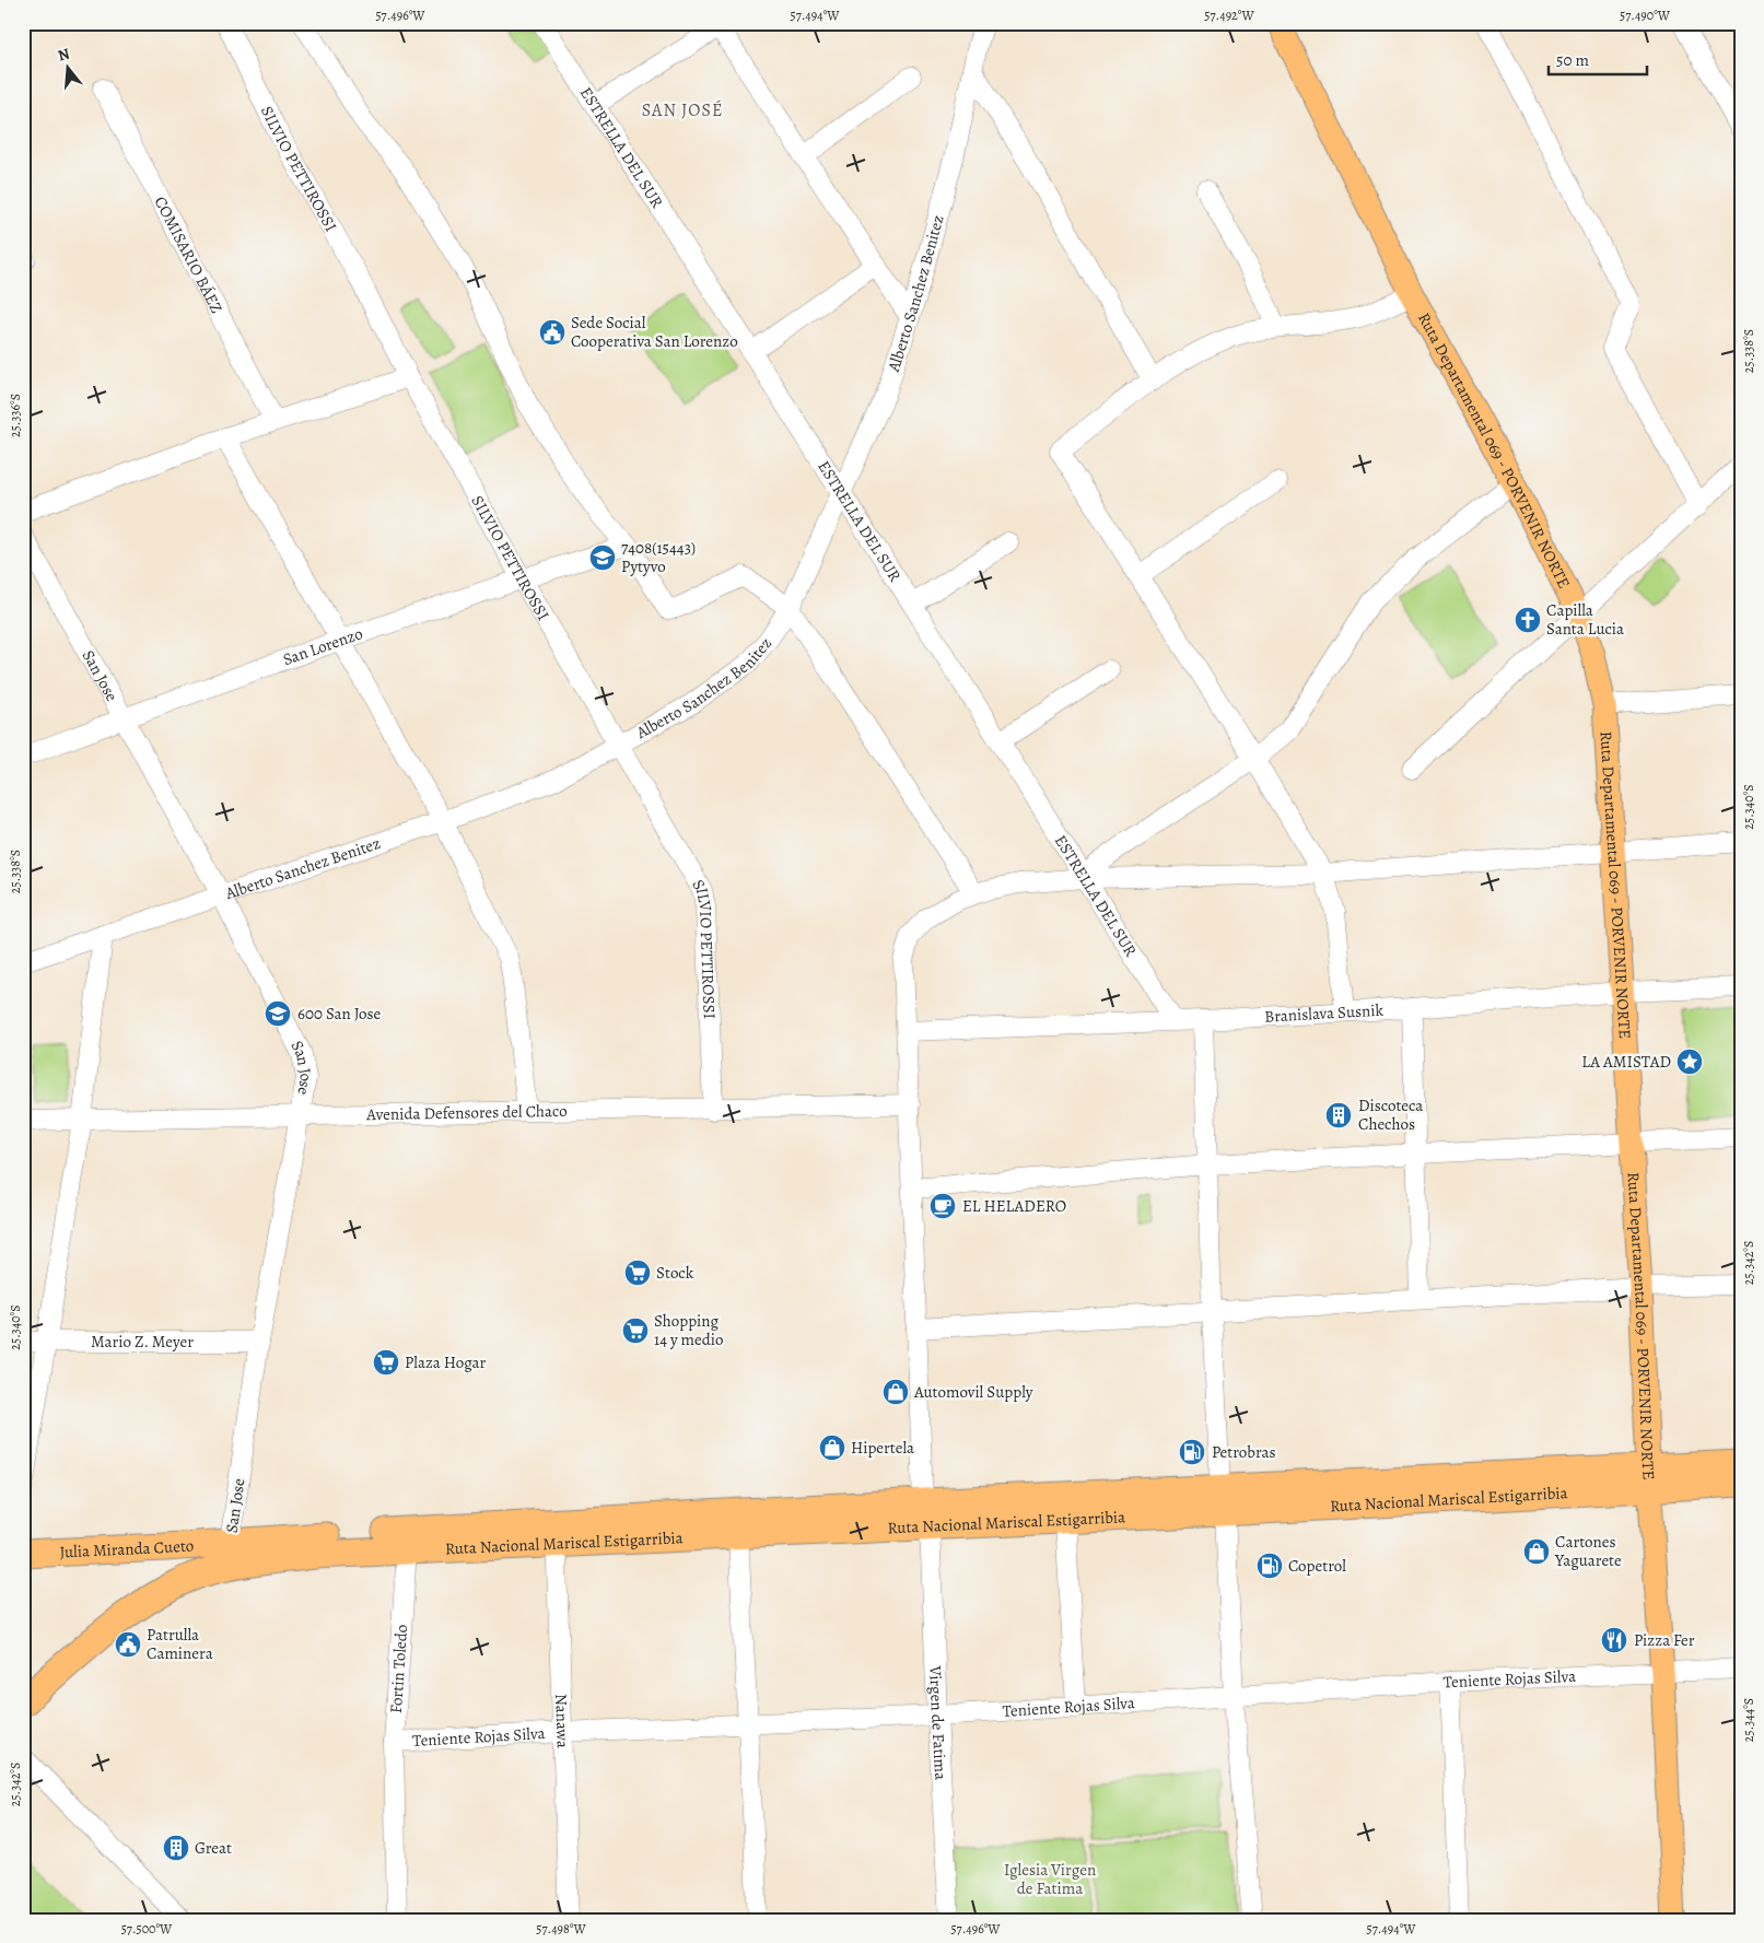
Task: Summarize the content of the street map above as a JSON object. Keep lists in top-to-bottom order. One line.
{"streets":{"highway":["Ruta Nacional Mariscal Estigarribia","Julia Miranda Cueto"],"main road":["Ruta Departamental 069 - PORVENIR NORTE"],"street":["ESTRELLA DEL SUR","SILVIO PETTIROSSI","COMISARIO BÁEZ","Alberto Sanchez Benitez","San Lorenzo","San Jose","Branislava Susnik","Avenida Defensores del Chaco","Mario Z. Meyer","Fortin Toledo","Teniente Rojas Silva","Nanawa","Virgen de Fatima"]},"crossings":[["ESTRELLA DEL SUR","Alberto Sanchez Benitez"],["ESTRELLA DEL SUR","Branislava Susnik"],["ESTRELLA DEL SUR","Virgen de Fatima"],["SILVIO PETTIROSSI","Alberto Sanchez Benitez"],["SILVIO PETTIROSSI","San Lorenzo"],["SILVIO PETTIROSSI","Avenida Defensores del Chaco"],["Alberto Sanchez Benitez","San Jose"],["Ruta Departamental 069 - PORVENIR NORTE","Branislava Susnik"],["Ruta Departamental 069 - PORVENIR NORTE","Ruta Nacional Mariscal Estigarribia"],["Ruta Departamental 069 - PORVENIR NORTE","Teniente Rojas Silva"],["Ruta Departamental 069 - PORVENIR NORTE","Virgen de Fatima"],["San Lorenzo","San Jose"],["San Jose","Avenida Defensores del Chaco"],["San Jose","Mario Z. Meyer"],["San Jose","Ruta Nacional Mariscal Estigarribia"],["San Jose","Julia Miranda Cueto"],["Branislava Susnik","Virgen de Fatima"],["Avenida Defensores del Chaco","Virgen de Fatima"],["Ruta Nacional Mariscal Estigarribia","Julia Miranda Cueto"],["Ruta Nacional Mariscal Estigarribia","Fortin Toledo"],["Ruta Nacional Mariscal Estigarribia","Nanawa"],["Ruta Nacional Mariscal Estigarribia","Virgen de Fatima"],["Fortin Toledo","Teniente Rojas Silva"],["Teniente Rojas Silva","Nanawa"],["Teniente Rojas Silva","Virgen de Fatima"]],"districts":["SAN JOSÉ"],"parks":["Iglesia Virgen de Fatima"],"places":{"public building":["Sede Social Cooperativa San Lorenzo","Patrulla Caminera"],"school or university":["7408(15443) Pytyvo","600 San Jose"],"church":["Capilla Santa Lucia"],"place":["LA AMISTAD"],"building":["Discoteca Chechos","Great"],"cafe":["EL HELADERO"],"supermarket":["Stock","Shopping 14 y medio","Plaza Hogar"],"shop":["Automovil Supply","Hipertela","Cartones Yaguarete"],"fuel station":["Petrobras","Copetrol"],"restaurant":["Pizza Fer"]},"scale_bar":"50 m","north":"top","coordinates":["57.496°W","57.494°W","57.492°W","57.490°W","25.338°S","25.336°S","25.340°S","25.342°S","25.344°S","57.500°W","57.498°W"]}
